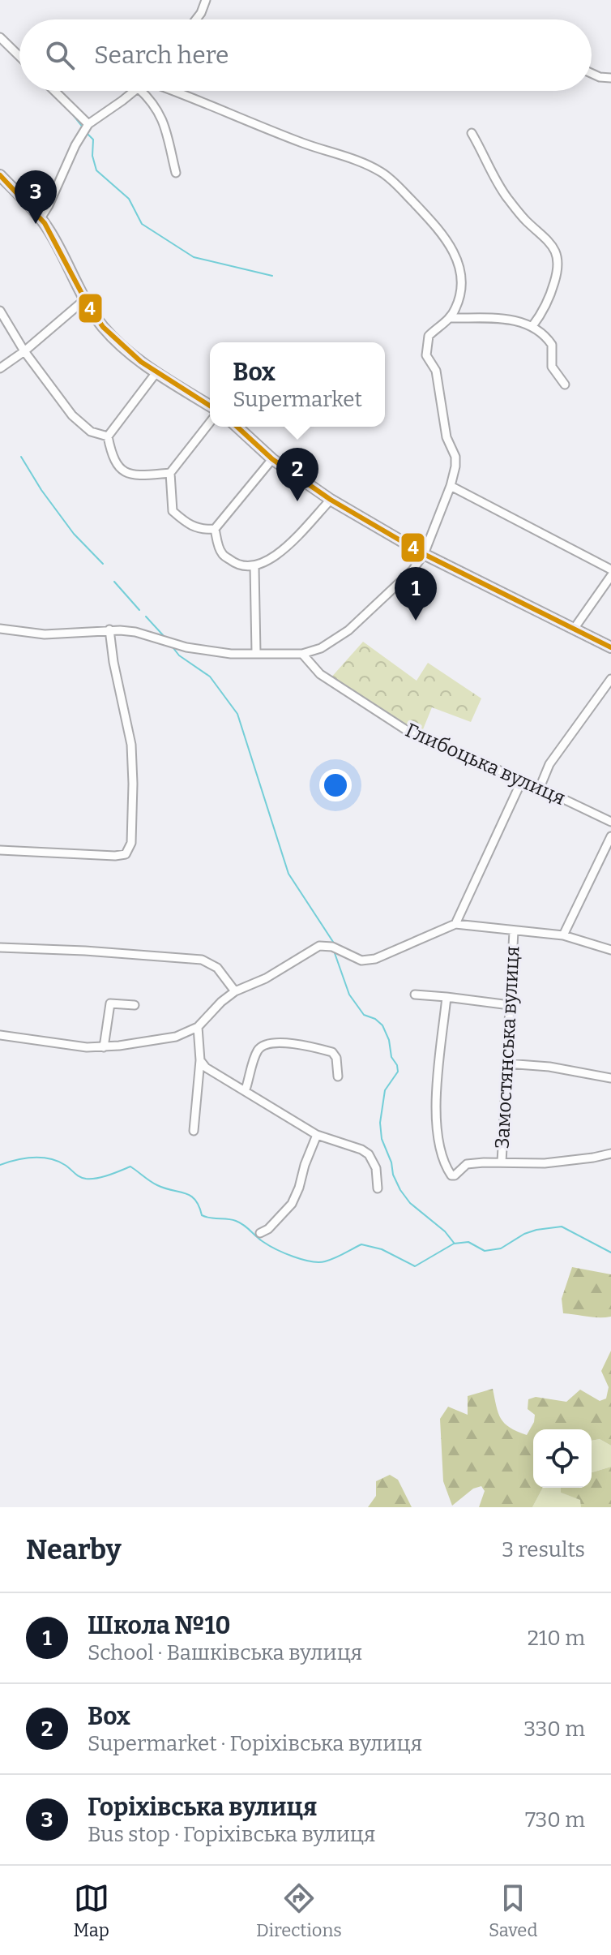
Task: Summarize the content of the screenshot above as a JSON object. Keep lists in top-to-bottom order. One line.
{"streets":{"street":["Глибоцька вулиця","Замостянська вулиця"]},"lines":["transit line 4"],"page":{"search":"Search here","pins":["3","2","1"],"popup":["Box","Supermarket"],"heading":["Nearby","3 results"],"list":[{"mark":"1","name":"Школа №10","note":"School · Вашківська вулиця","value":"210 m"},{"mark":"2","name":"Box","note":"Supermarket · Горіхівська вулиця","value":"330 m"},{"mark":"3","name":"Горіхівська вулиця","note":"Bus stop · Горіхівська вулиця","value":"730 m"}],"nav":["Map","Directions","Saved"]}}
